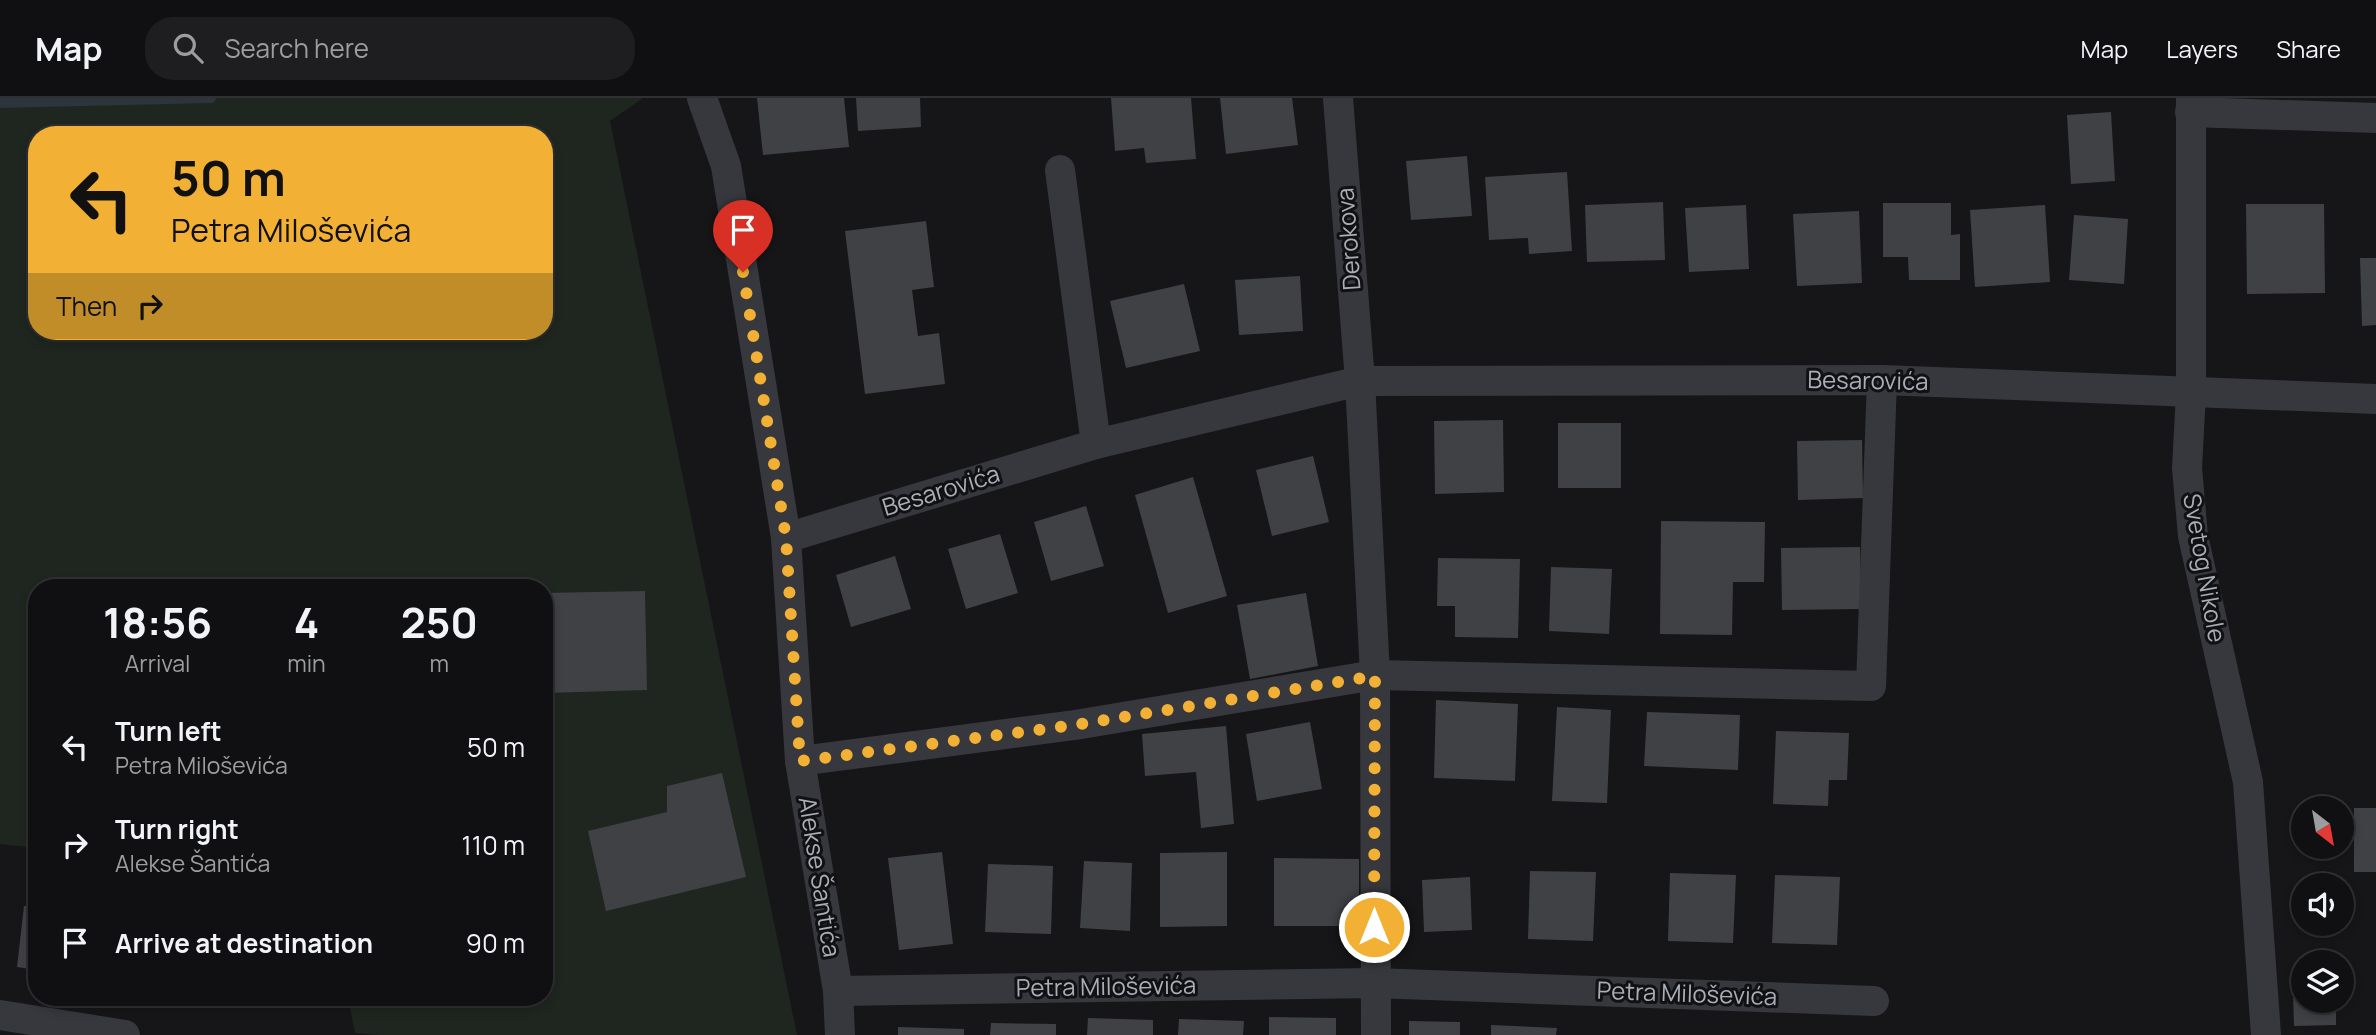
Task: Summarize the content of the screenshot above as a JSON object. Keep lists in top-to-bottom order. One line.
{"streets":{"street":["Derokova","Besarovića","Svetog Nikole","Alekse Šantića","Petra Miloševića"]},"crossings":[["Derokova","Besarovića"],["Besarovića","Svetog Nikole"],["Besarovića","Alekse Šantića"],["Alekse Šantića","Petra Miloševića"]],"north":"bottom right","page":{"header":"Map","search":"Search here","nav":["Map","Layers","Share"],"turn":["50 m","Petra Miloševića"],"then":"Then","eta":["18:56","Arrival","4","min","250","m"],"list":[{"name":"Turn left","note":"Petra Miloševića","value":"50 m"},{"name":"Turn right","note":"Alekse Šantića","value":"110 m"},{"name":"Arrive at destination","value":"90 m"}]}}
